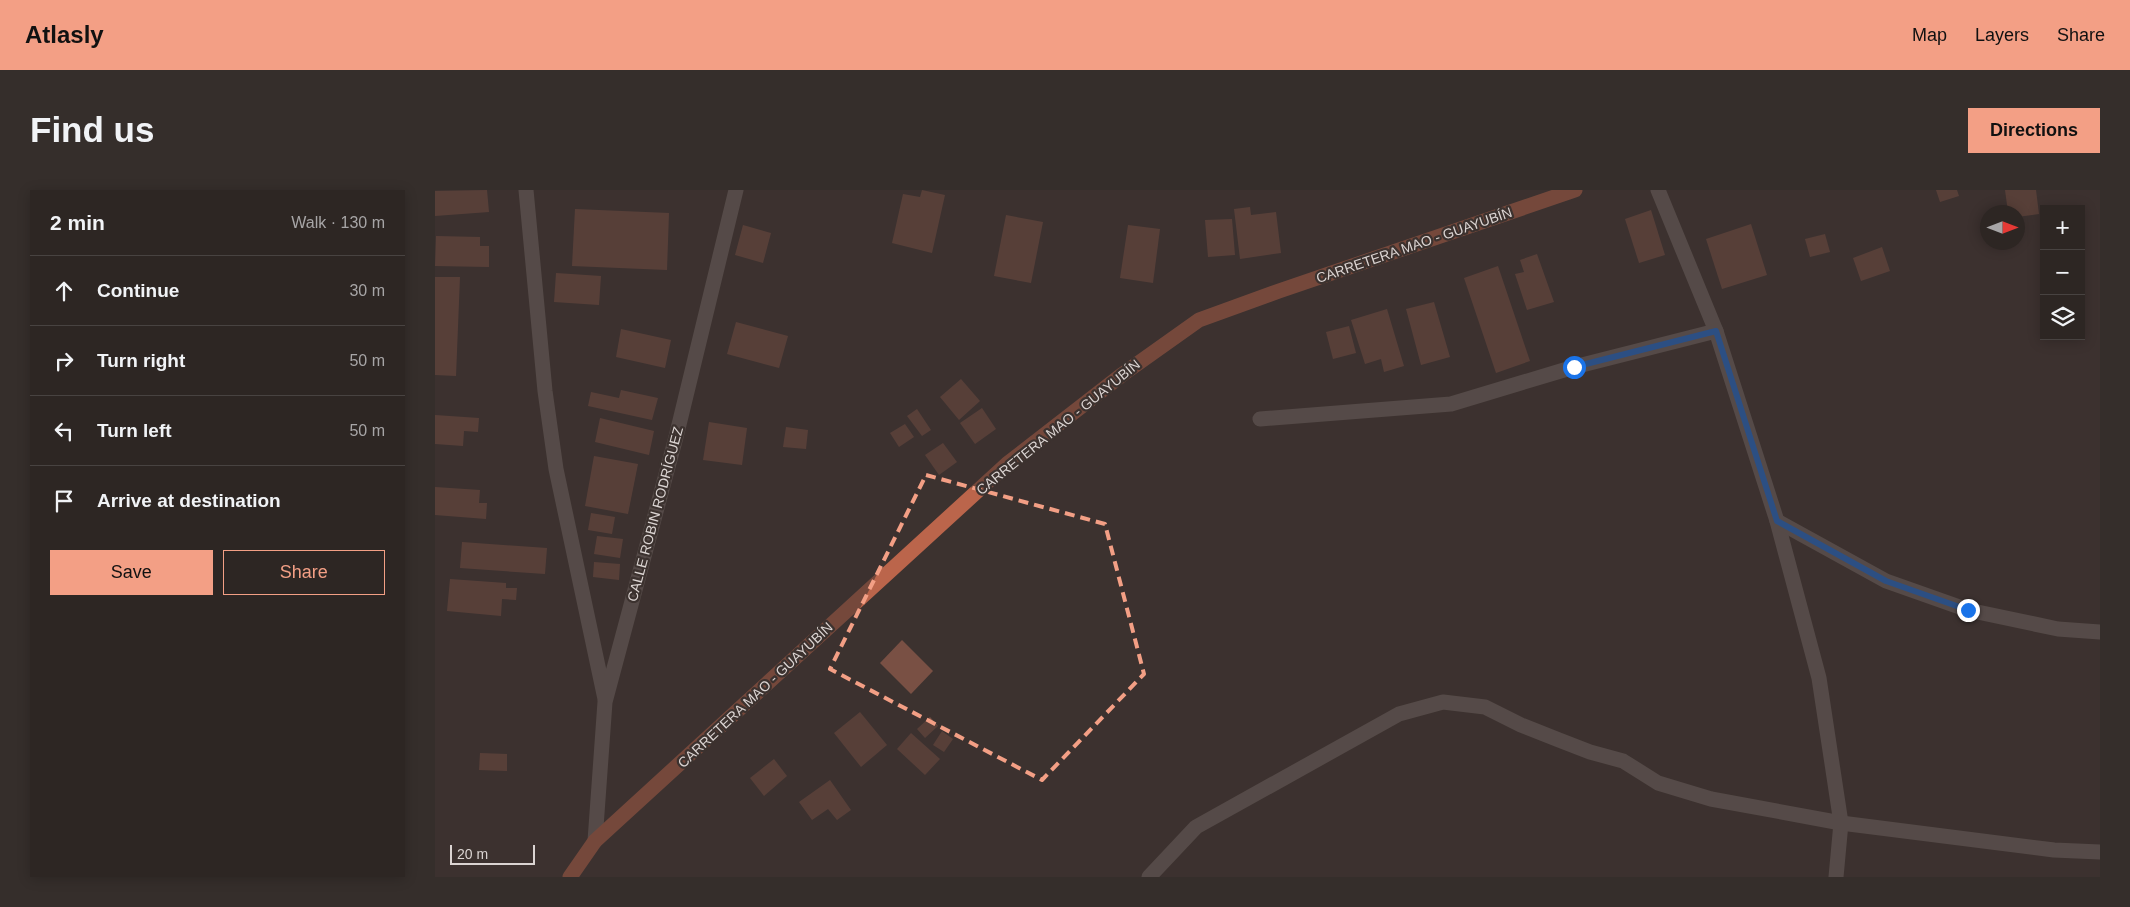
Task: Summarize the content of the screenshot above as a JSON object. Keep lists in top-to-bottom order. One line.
{"streets":{"main road":["CARRETERA MAO - GUAYUBÍN"],"street":["CALLE ROBIN RODRÍGUEZ"]},"crossings":[["CARRETERA MAO - GUAYUBÍN","CALLE ROBIN RODRÍGUEZ"]],"scale_bar":"20 m","north":"right","page":{"header":"Atlasly","nav":["Map","Layers","Share"],"buttons":["Directions",["Save","Share"]],"title":"Find us","heading":["2 min","Walk · 130 m"],"map_buttons":["+","−"],"list":[["Continue","30 m"],["Turn right","50 m"],["Turn left","50 m"],"Arrive at destination"],"scale":"20 m"}}
